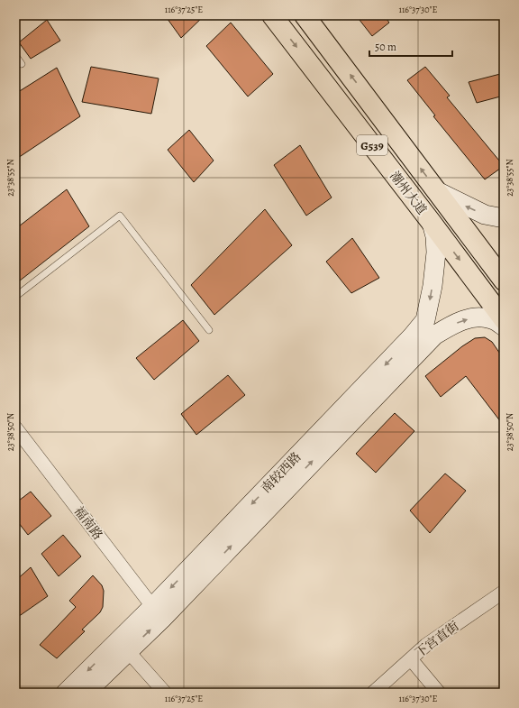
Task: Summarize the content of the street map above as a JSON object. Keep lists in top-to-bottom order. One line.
{"streets":{"highway":["G539","潮州大道"],"main road":["南较西路"],"street":["福南路","下宫直街"]},"crossings":[["潮州大道","南较西路"],["南较西路","福南路"]],"scale_bar":"50 m","coordinates":["116°37'25\"E","116°37'30\"E","23°38'55\"N","23°38'50\"N"]}
